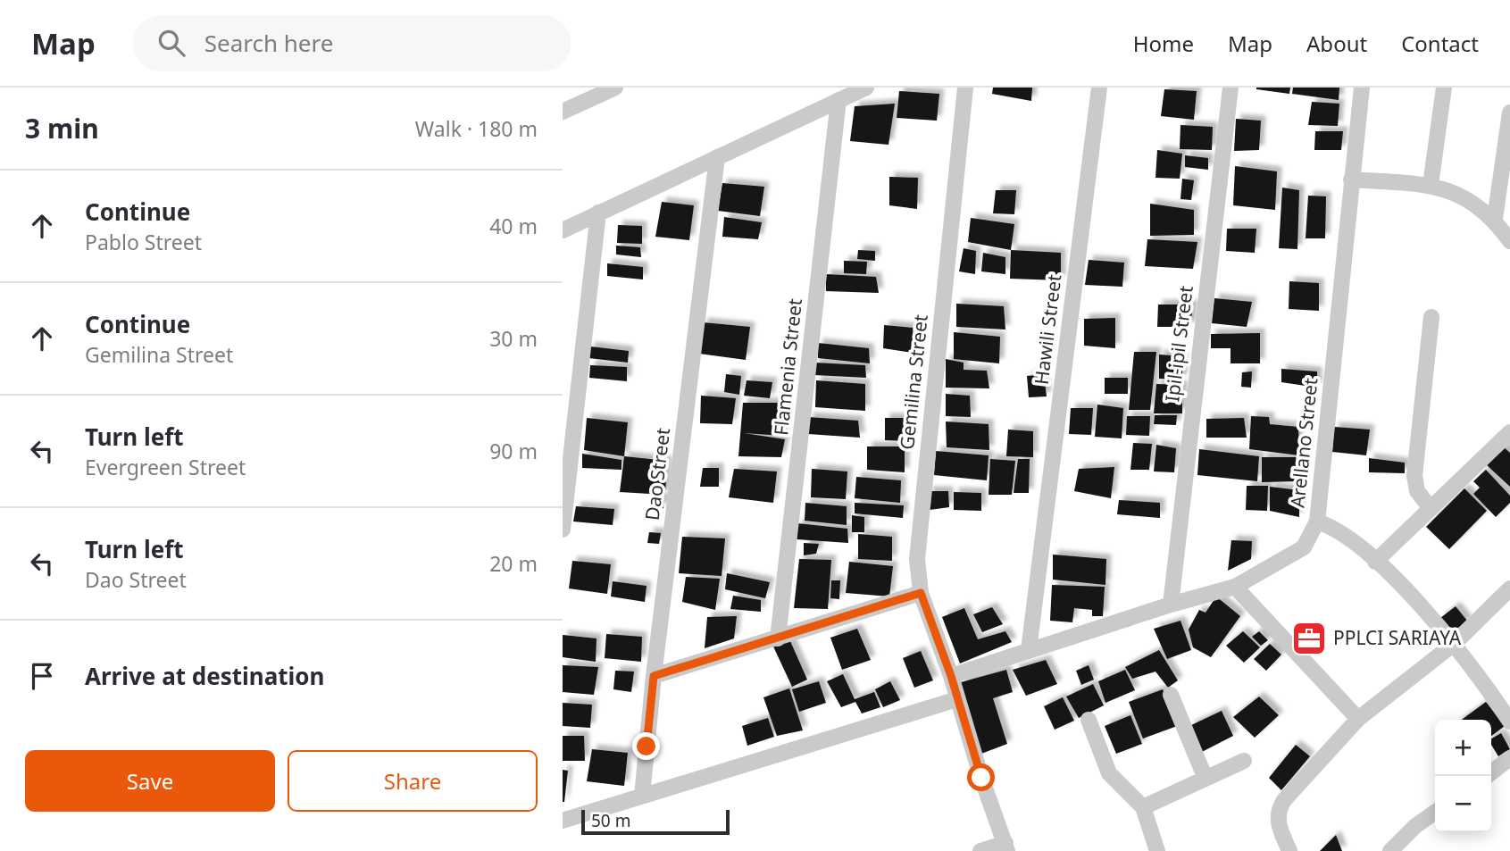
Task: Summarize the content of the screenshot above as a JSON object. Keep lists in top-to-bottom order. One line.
{"streets":{"street":["Hawili Street","Ipil-ipil Street","Flamenia Street","Gemilina Street","Arellano Street","Dao Street"]},"places":{"office":["PPLCI SARIAYA"]},"scale_bar":"50 m","page":{"header":"Map","search":"Search here","nav":["Home","Map","About","Contact"],"heading":["3 min","Walk · 180 m"],"list":[["Continue","Pablo Street","40 m"],["Continue","Gemilina Street","30 m"],["Turn left","Evergreen Street","90 m"],["Turn left","Dao Street","20 m"],"Arrive at destination"],"map_buttons":["+","−"],"buttons":["Save","Share"],"scale":"50 m"}}
